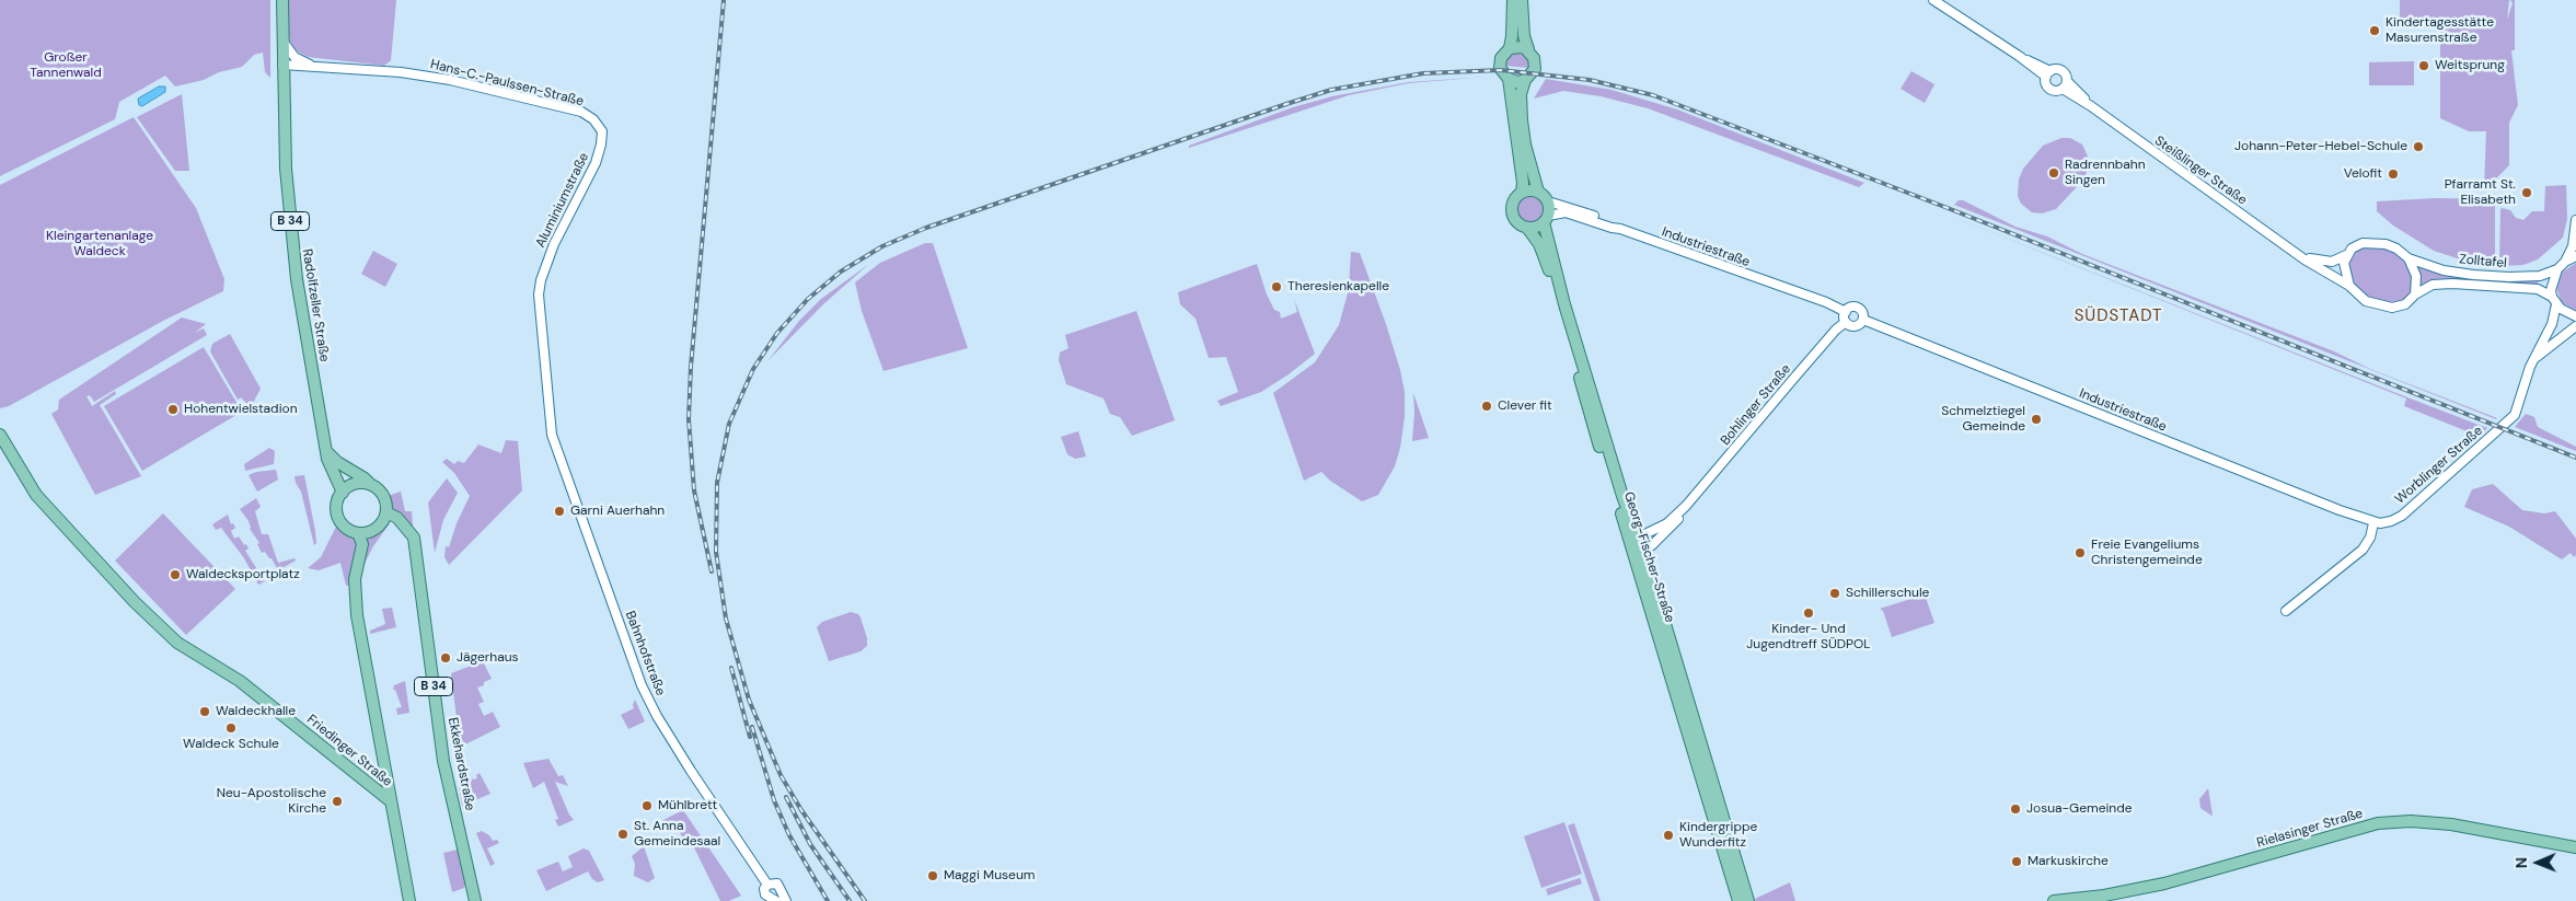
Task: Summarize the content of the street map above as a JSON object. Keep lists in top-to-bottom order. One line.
{"streets":{"main road":["B 34","Radolfzeller Straße","Georg-Fischer-Straße","Friedinger Straße","Ekkehardstraße","Rielasinger Straße"],"street":["Hans-C.-Paulssen-Straße","Steißlinger Straße","Aluminiumstraße","Industriestraße","Zolltafel","Bohlinger Straße","Worblinger Straße","Bahnhofstraße"]},"crossings":[["Hans-C.-Paulssen-Straße","Aluminiumstraße"],["Hans-C.-Paulssen-Straße","Radolfzeller Straße"],["Steißlinger Straße","Zolltafel"],["Aluminiumstraße","Bahnhofstraße"],["B 34","Radolfzeller Straße"],["B 34","Ekkehardstraße"],["Industriestraße","Bohlinger Straße"],["Industriestraße","Worblinger Straße"],["Industriestraße","Georg-Fischer-Straße"],["Zolltafel","Worblinger Straße"],["Radolfzeller Straße","Ekkehardstraße"],["Bohlinger Straße","Georg-Fischer-Straße"]],"districts":["SÜDSTADT"],"parks":["Großer Tannenwald","Kleingartenanlage Waldeck"],"places":["Kindertagesstätte Masurenstraße","Weitsprung","Johann-Peter-Hebel-Schule","Radrennbahn Singen","Velofit","Pfarramt St. Elisabeth","Theresienkapelle","Clever fit","Hohentwielstadion","Schmelztiegel Gemeinde","Garni Auerhahn","Freie Evangeliums Christengemeinde","Waldecksportplatz","Schillerschule","Kinder- Und Jugendtreff SÜDPOL","Jägerhaus","Waldeckhalle","Waldeck Schule","Neu-Apostolische Kirche","Mühlbrett","Josua-Gemeinde","St. Anna Gemeindesaal","Kindergrippe Wunderfitz","Markuskirche","Maggi Museum"],"north":"left"}
